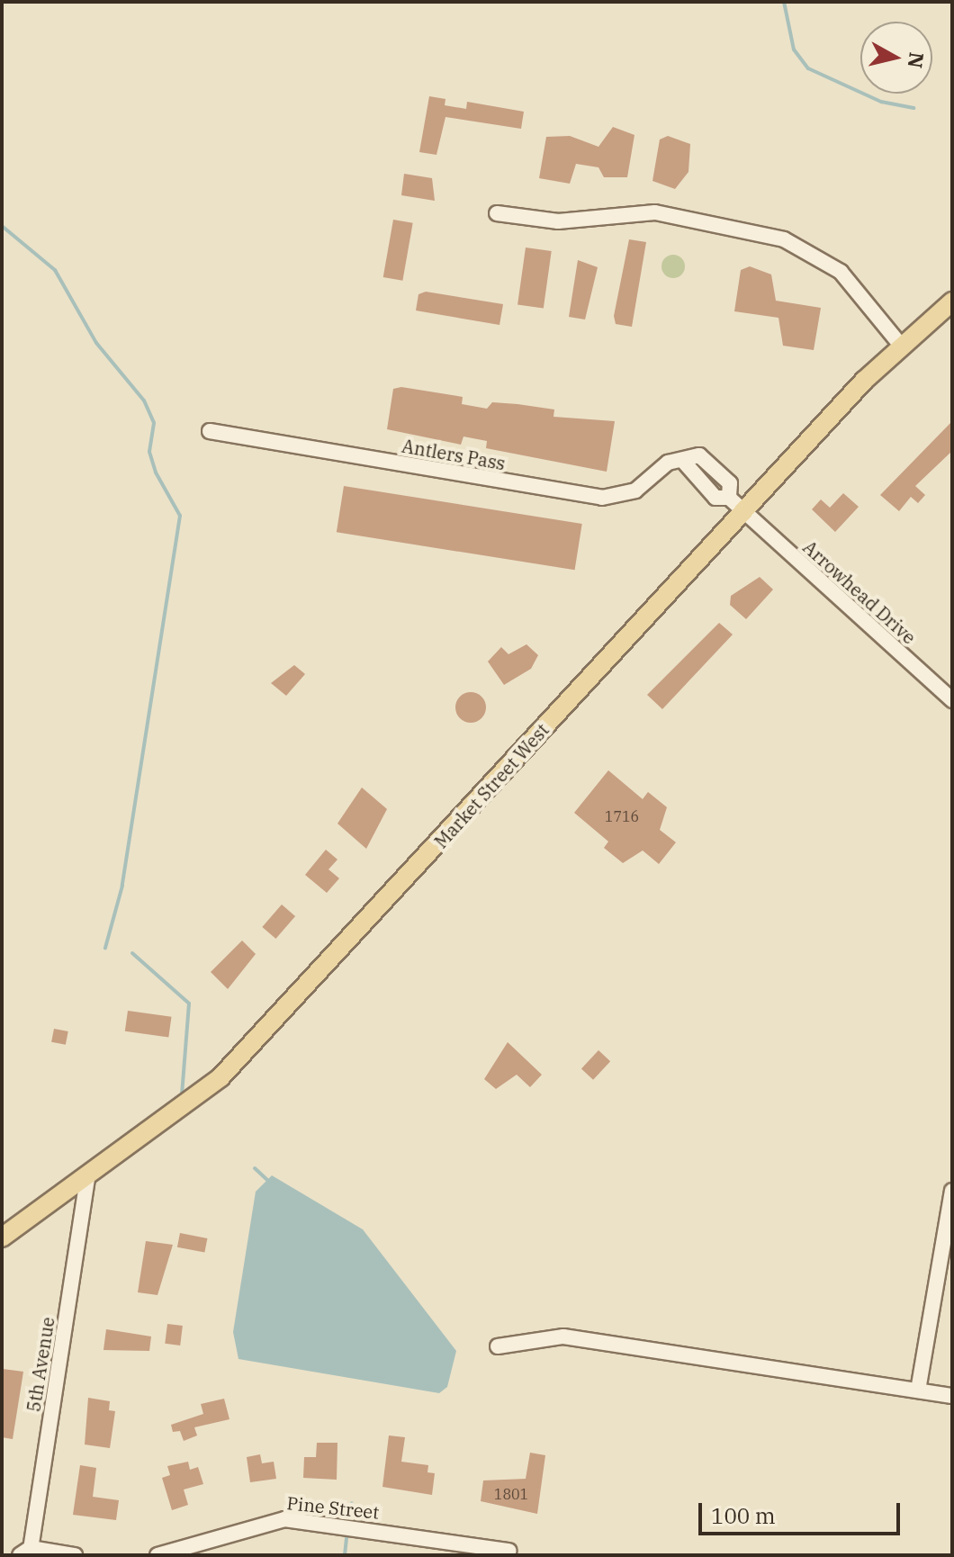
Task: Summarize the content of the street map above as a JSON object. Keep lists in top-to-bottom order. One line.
{"streets":{"main road":["Market Street West"],"street":["Antlers Pass","Arrowhead Drive","5th Avenue","Pine Street"]},"crossings":[["Arrowhead Drive","Market Street West"],["Market Street West","5th Avenue"]],"house_numbers":["1716","1801"],"scale_bar":"100 m","north":"right"}
